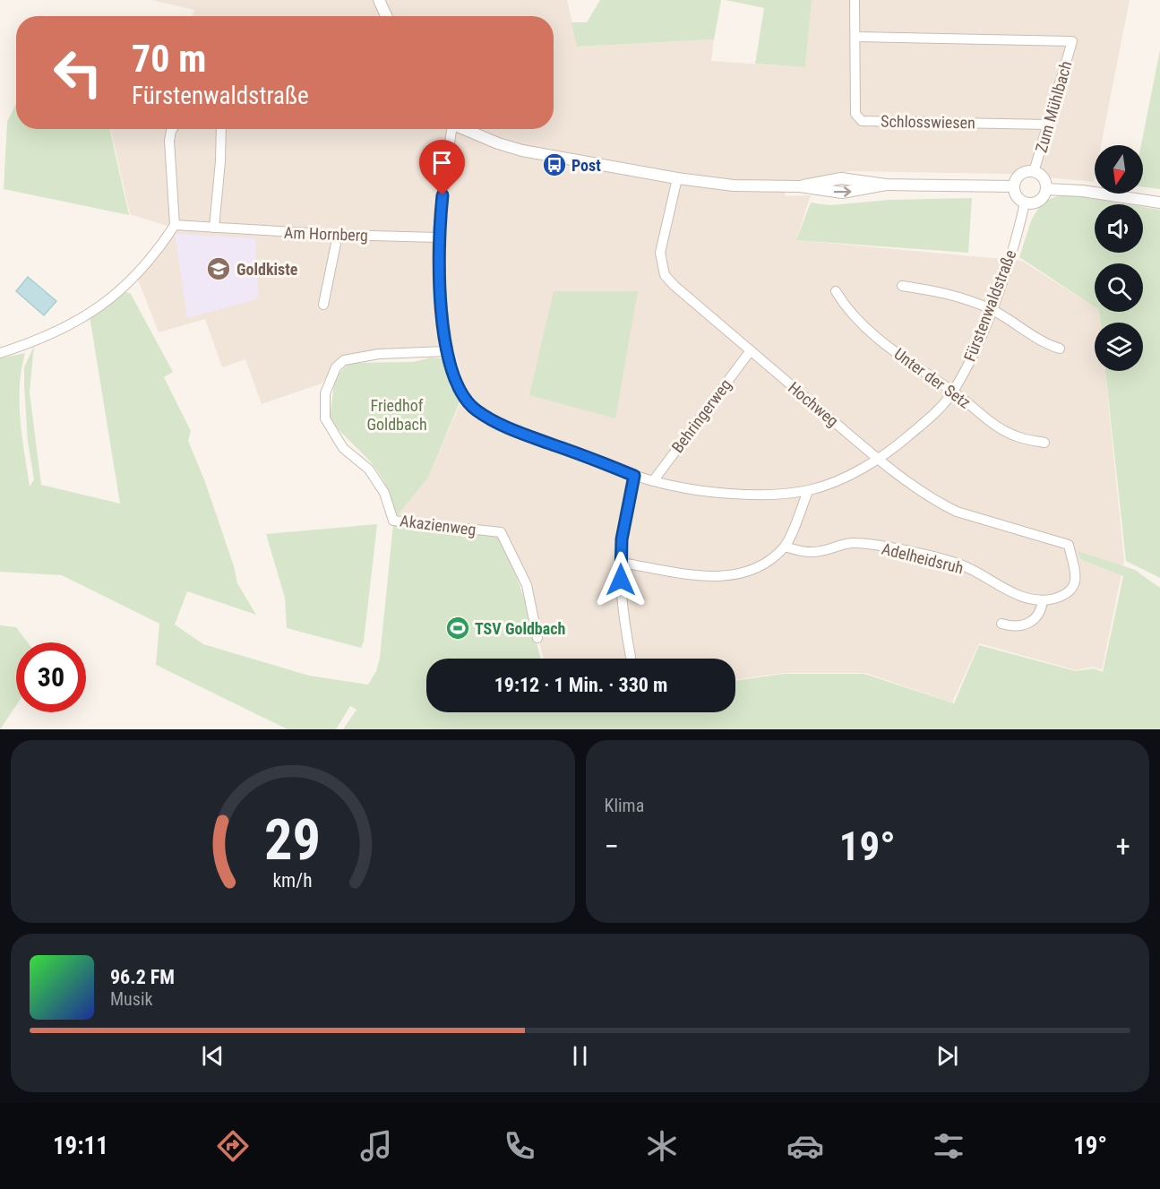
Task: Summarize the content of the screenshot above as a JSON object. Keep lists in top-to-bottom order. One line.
{"streets":{"street":["Zum Mühlbach","Schlosswiesen","Am Hornberg","Fürstenwaldstraße","Unter der Setz","Hochweg","Behringerweg","Akazienweg","Adelheidsruh"]},"crossings":[["Zum Mühlbach","Schlosswiesen"],["Zum Mühlbach","Fürstenwaldstraße"],["Am Hornberg","Fürstenwaldstraße"],["Fürstenwaldstraße","Unter der Setz"],["Fürstenwaldstraße","Hochweg"],["Fürstenwaldstraße","Behringerweg"],["Fürstenwaldstraße","Akazienweg"],["Hochweg","Behringerweg"],["Hochweg","Adelheidsruh"]],"parks":["Friedhof Goldbach"],"places":{"bus stop":["Post"],"school or university":["Goldkiste"],"sports":["TSV Goldbach"]},"north":"bottom","page":{"turn":["70 m","Fürstenwaldstraße"],"limit":"30","trip":"19:12 · 1 Min. · 330 m","tile":"Klima","heat":["−","19°","+"],"song":["96.2 FM","Musik"],"tabs":["19:11","19°"],"gauge":["29","km/h"]}}
